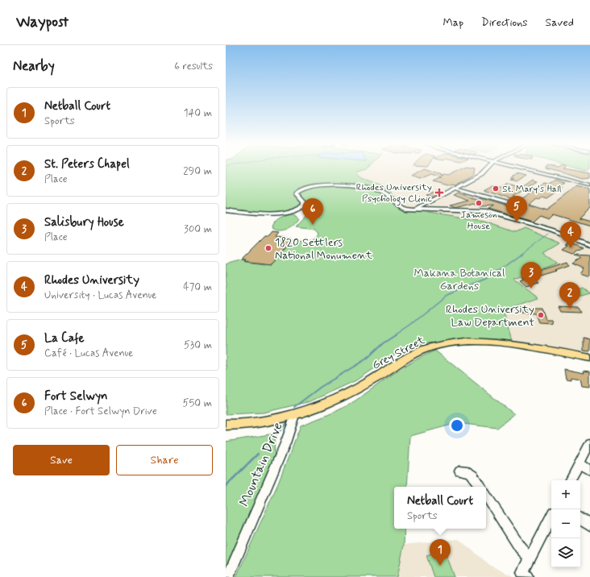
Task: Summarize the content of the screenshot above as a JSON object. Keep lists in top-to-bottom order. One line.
{"streets":{"main road":["Grey Street"],"street":["Mountain Drive"]},"crossings":[["Grey Street","Mountain Drive"]],"parks":["Makana Botanical Gardens"],"places":{"other":["St. Mary's Hall","Jameson House","1820 Settlers National Monument","Rhodes University Law Department"],"health":["Rhodes University Psychology Clinic"]},"page":{"header":"Waypost","nav":["Map","Directions","Saved"],"heading":["Nearby","6 results"],"list":[{"mark":"1","name":"Netball Court","note":"Sports","value":"140 m"},{"mark":"2","name":"St. Peters Chapel","note":"Place","value":"290 m"},{"mark":"3","name":"Salisbury House","note":"Place","value":"300 m"},{"mark":"4","name":"Rhodes University","note":"University · Lucas Avenue","value":"470 m"},{"mark":"5","name":"La Cafe","note":"Café · Lucas Avenue","value":"530 m"},{"mark":"6","name":"Fort Selwyn","note":"Place · Fort Selwyn Drive","value":"550 m"}],"pins":["5","6","4","3","2","1"],"buttons":["Save","Share"],"map_buttons":["+","−"],"popup":["Netball Court","Sports"]}}
